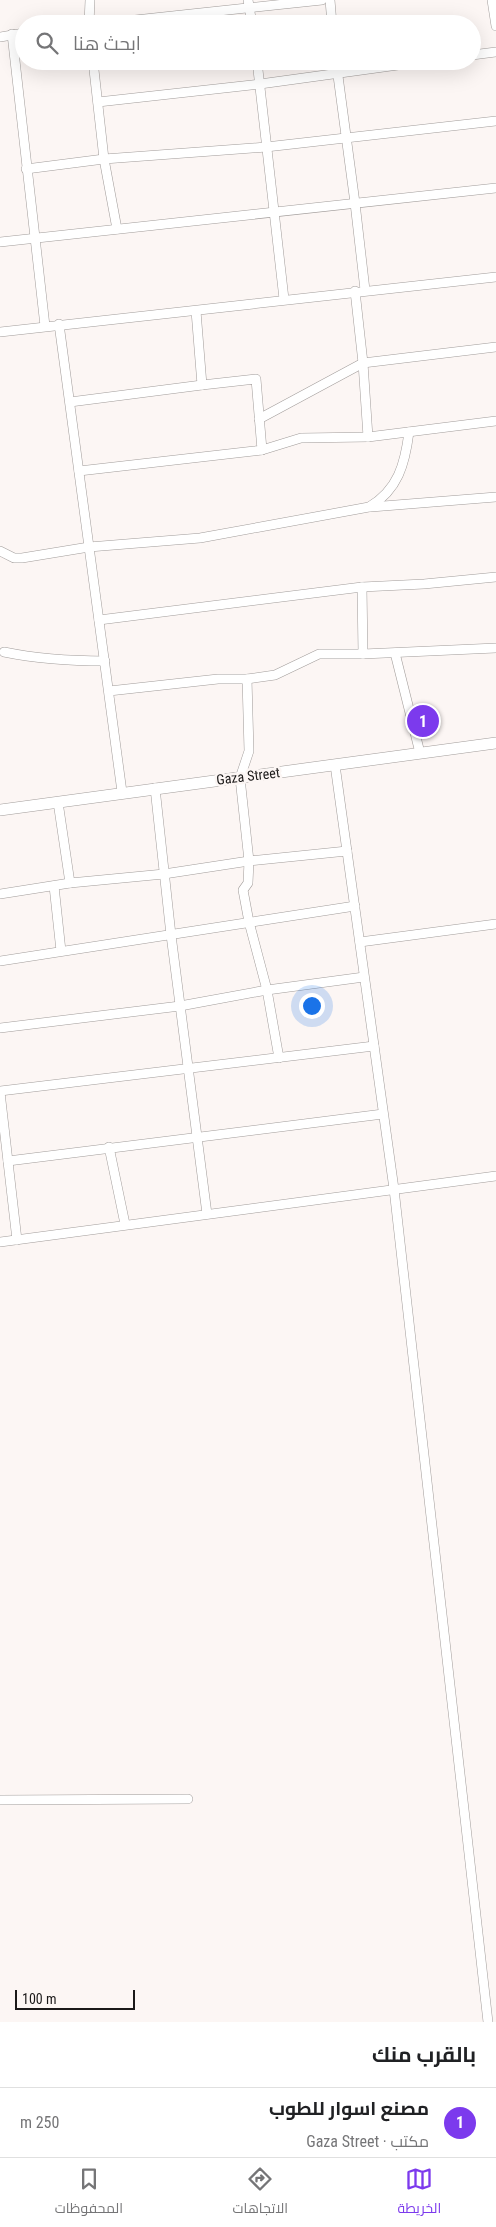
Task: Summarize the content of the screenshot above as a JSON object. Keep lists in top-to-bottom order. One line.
{"streets":{"main road":["Gaza Street"]},"scale_bar":"100 m","page":{"search":"ابحث هنا","pins":"1","scale":"100 m","heading":"بالقرب منك","list":[{"mark":"1","name":"مصنع اسوار للطوب","note":"مكتب · Gaza Street","value":"250 m"}],"nav":["الخريطة","الاتجاهات","المحفوظات"]}}
